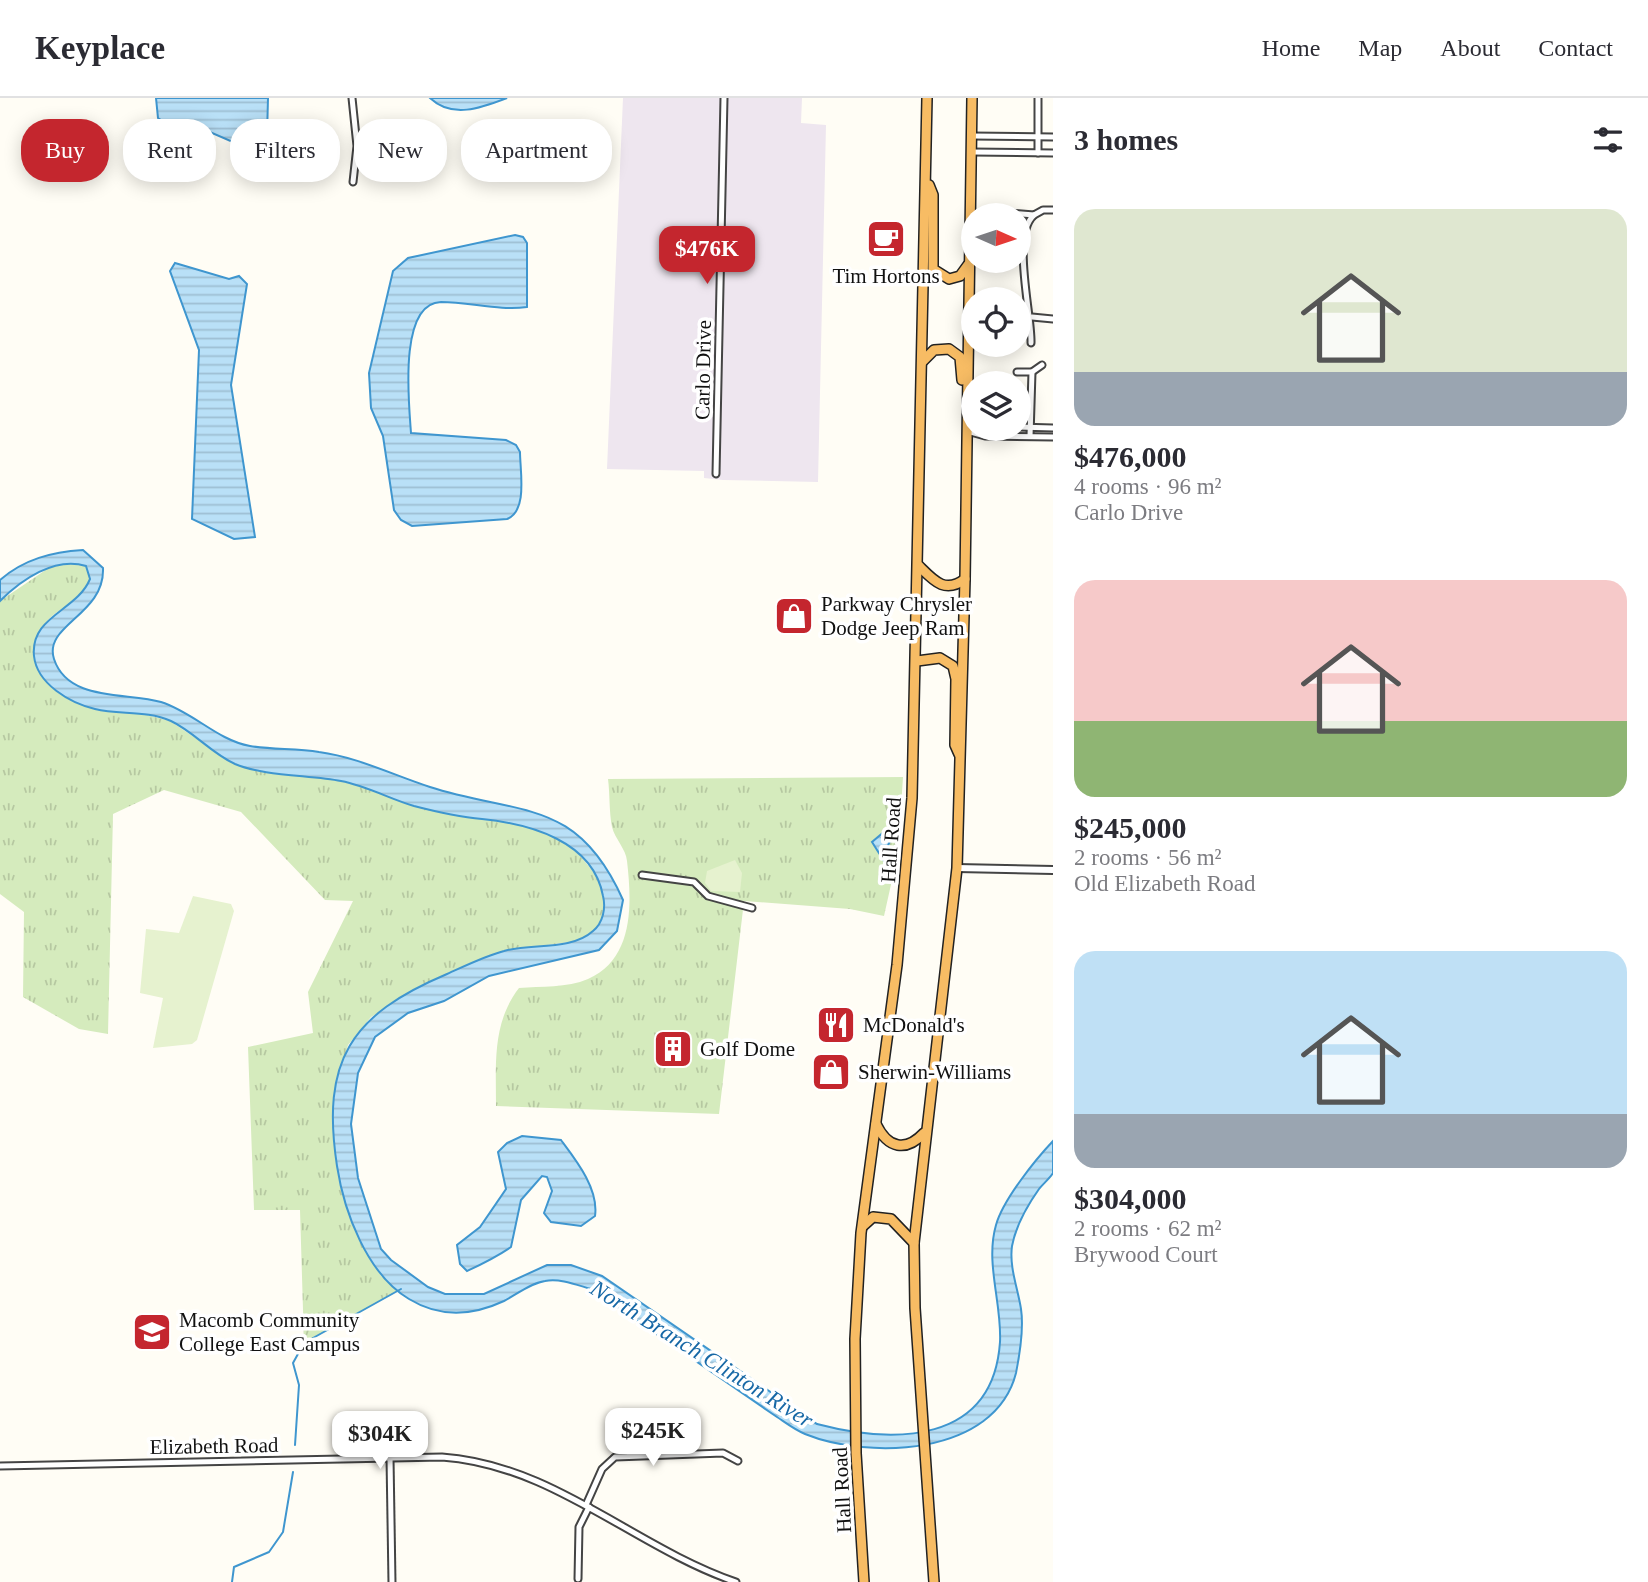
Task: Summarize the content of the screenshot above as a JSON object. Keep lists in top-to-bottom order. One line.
{"streets":{"highway":["Hall Road"],"street":["Carlo Drive","Elizabeth Road"]},"water":["North Branch Clinton River"],"places":{"cafe":["Tim Hortons"],"shop":["Parkway Chrysler Dodge Jeep Ram","Sherwin-Williams"],"restaurant":["McDonald's"],"building":["Golf Dome"],"school or university":["Macomb Community College East Campus"]},"north":"right","page":{"header":"Keyplace","nav":["Home","Map","About","Contact"],"heading":"3 homes","chip":["Buy","Rent","Filters","New","Apartment"],"list":[{"name":"$476,000","note":"4 rooms · 96 m² · Carlo Drive"},{"name":"$245,000","note":"2 rooms · 56 m² · Old Elizabeth Road"},{"name":"$304,000","note":"2 rooms · 62 m² · Brywood Court"}],"price":["$476K","$245K","$304K"]}}
